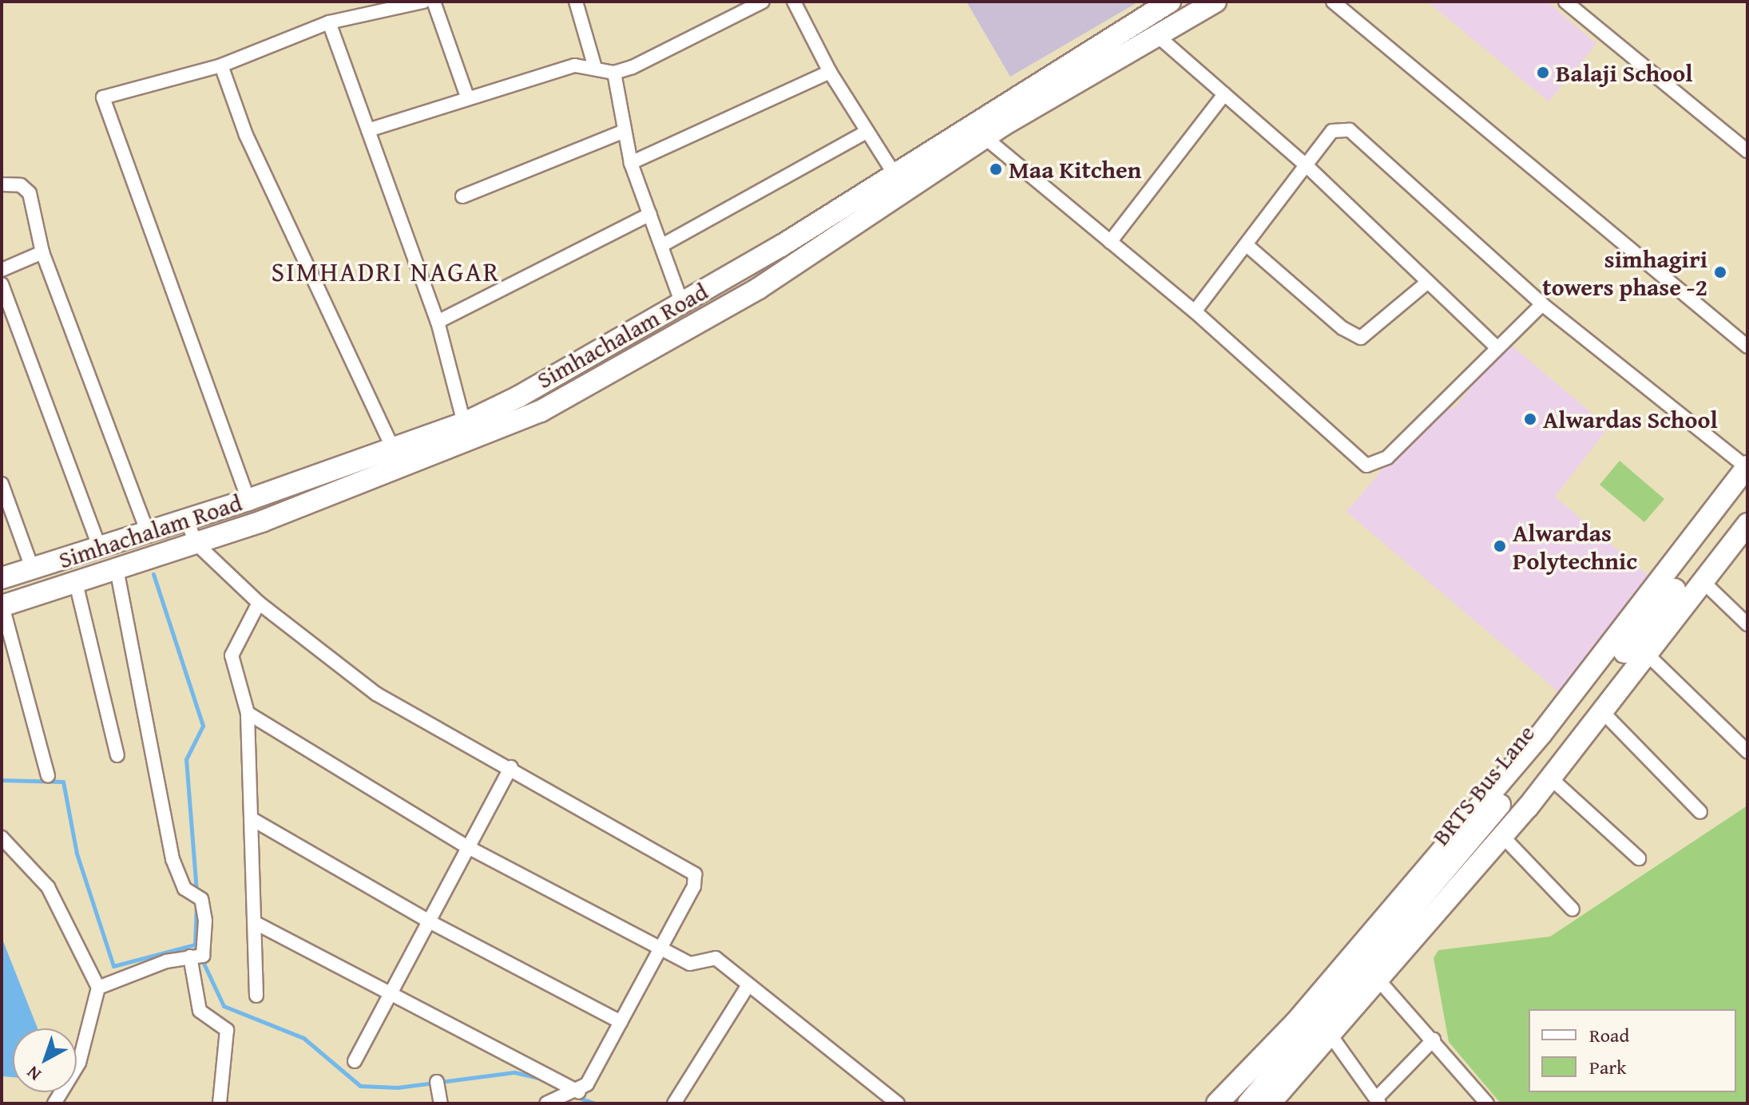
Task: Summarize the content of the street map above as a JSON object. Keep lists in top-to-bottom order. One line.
{"streets":{"main road":["Simhachalam Road","BRTS Bus Lane"]},"districts":["SIMHADRI NAGAR"],"places":["Balaji School","Maa Kitchen","simhagiri towers phase -2","Alwardas School","Alwardas Polytechnic"],"legend":["Road","Park"],"north":"bottom left"}
